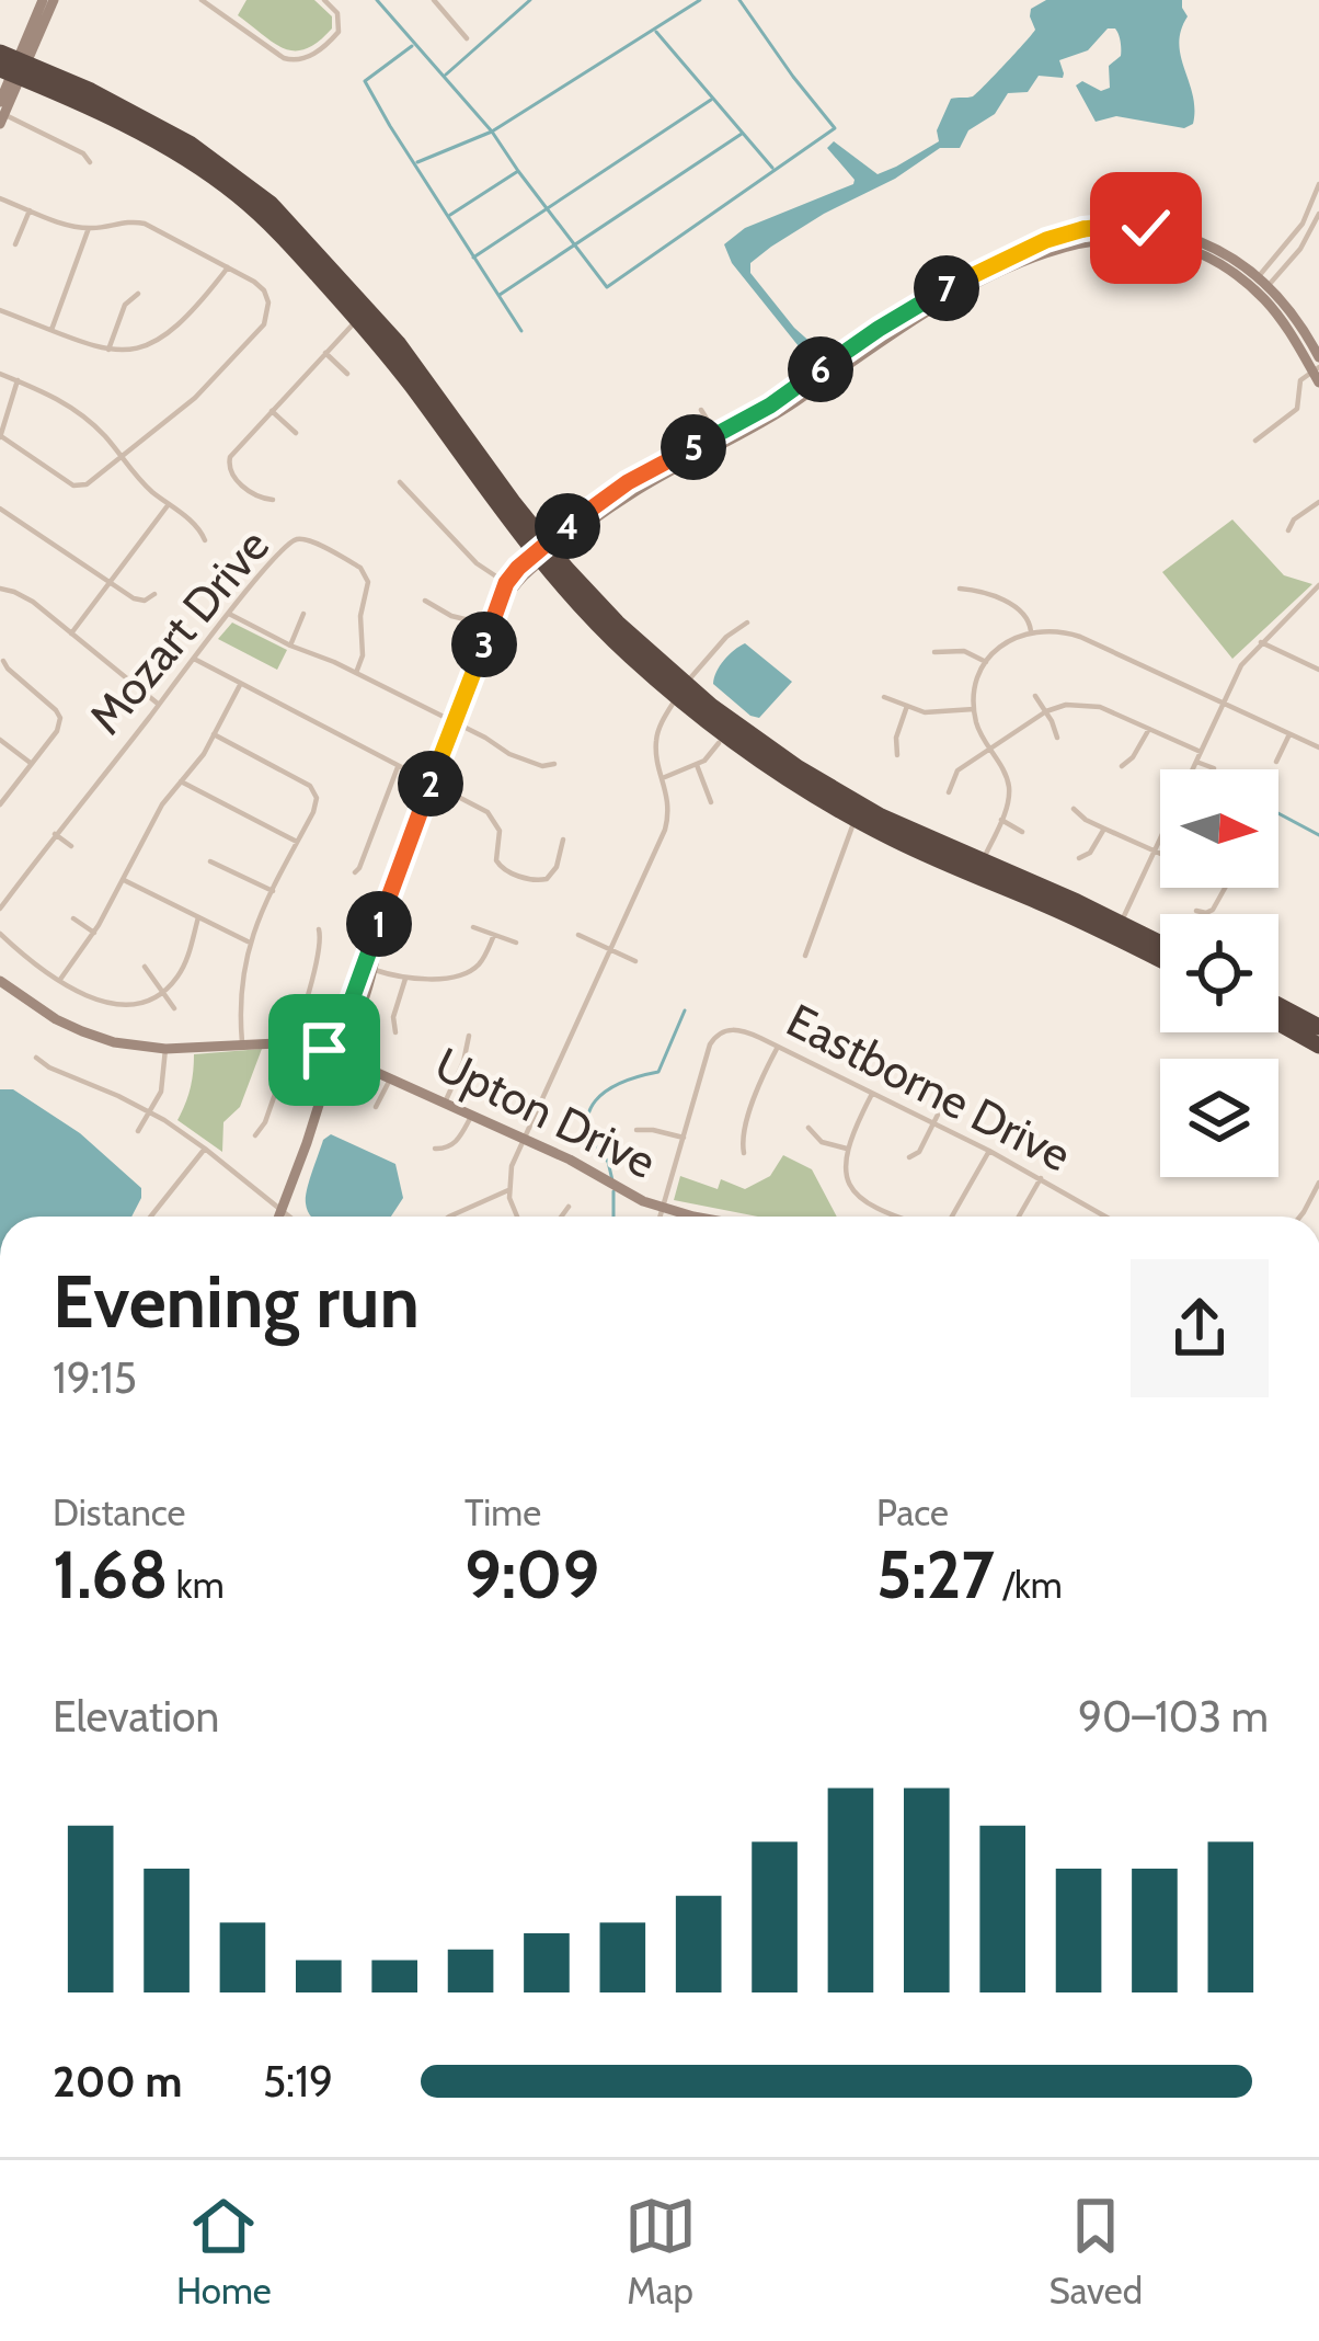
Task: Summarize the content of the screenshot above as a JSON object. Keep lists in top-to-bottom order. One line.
{"streets":{"street":["Mozart Drive","Eastborne Drive","Upton Drive"]},"crossings":[["Eastborne Drive","Upton Drive"]],"north":"right","page":{"pins":["7","6","5","4","3","2","1"],"heading":["Evening run","19:15"],"stats":[["Distance","1.68 km"],["Time","9:09"],["Pace","5:27 /km"]],"chart":["Elevation","90–103 m"],"list":[{"name":"200 m","note":"5:19"}],"tabs":["Home","Map","Saved"]}}
